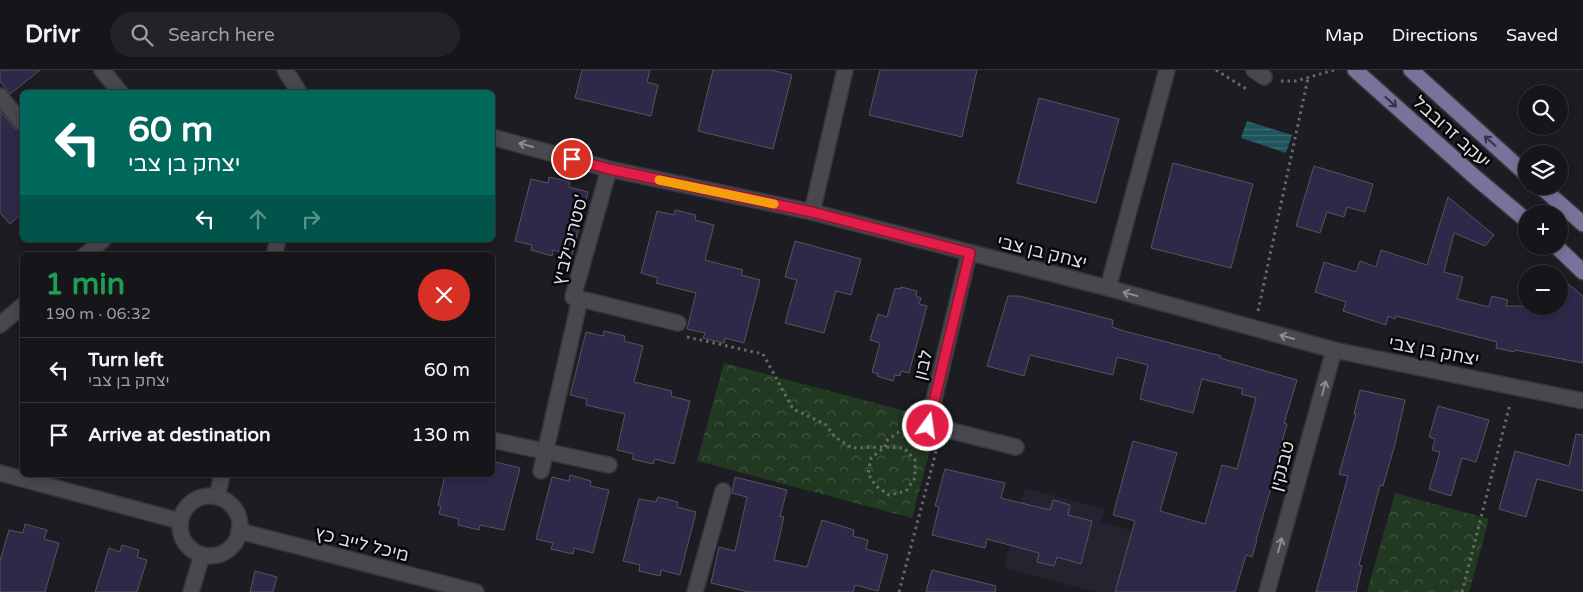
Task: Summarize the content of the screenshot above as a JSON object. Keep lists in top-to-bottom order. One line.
{"streets":{"main road":["יעקב זרובבל"],"street":["סטריכילביץ'","יצחק בן צבי","לבון","טבנקין","מיכל לייב כץ"]},"crossings":[["סטריכילביץ'","יצחק בן צבי"],["יצחק בן צבי","לבון"],["יצחק בן צבי","טבנקין"]],"one_way":["טבנקין"],"page":{"header":"Drivr","search":"Search here","nav":["Map","Directions","Saved"],"map_buttons":["+","−"],"turn":["60 m","יצחק בן צבי"],"heading":["1 min","190 m · 06:32"],"list":[{"name":"Turn left","note":"יצחק בן צבי","value":"60 m"},{"name":"Arrive at destination","value":"130 m"}]}}
